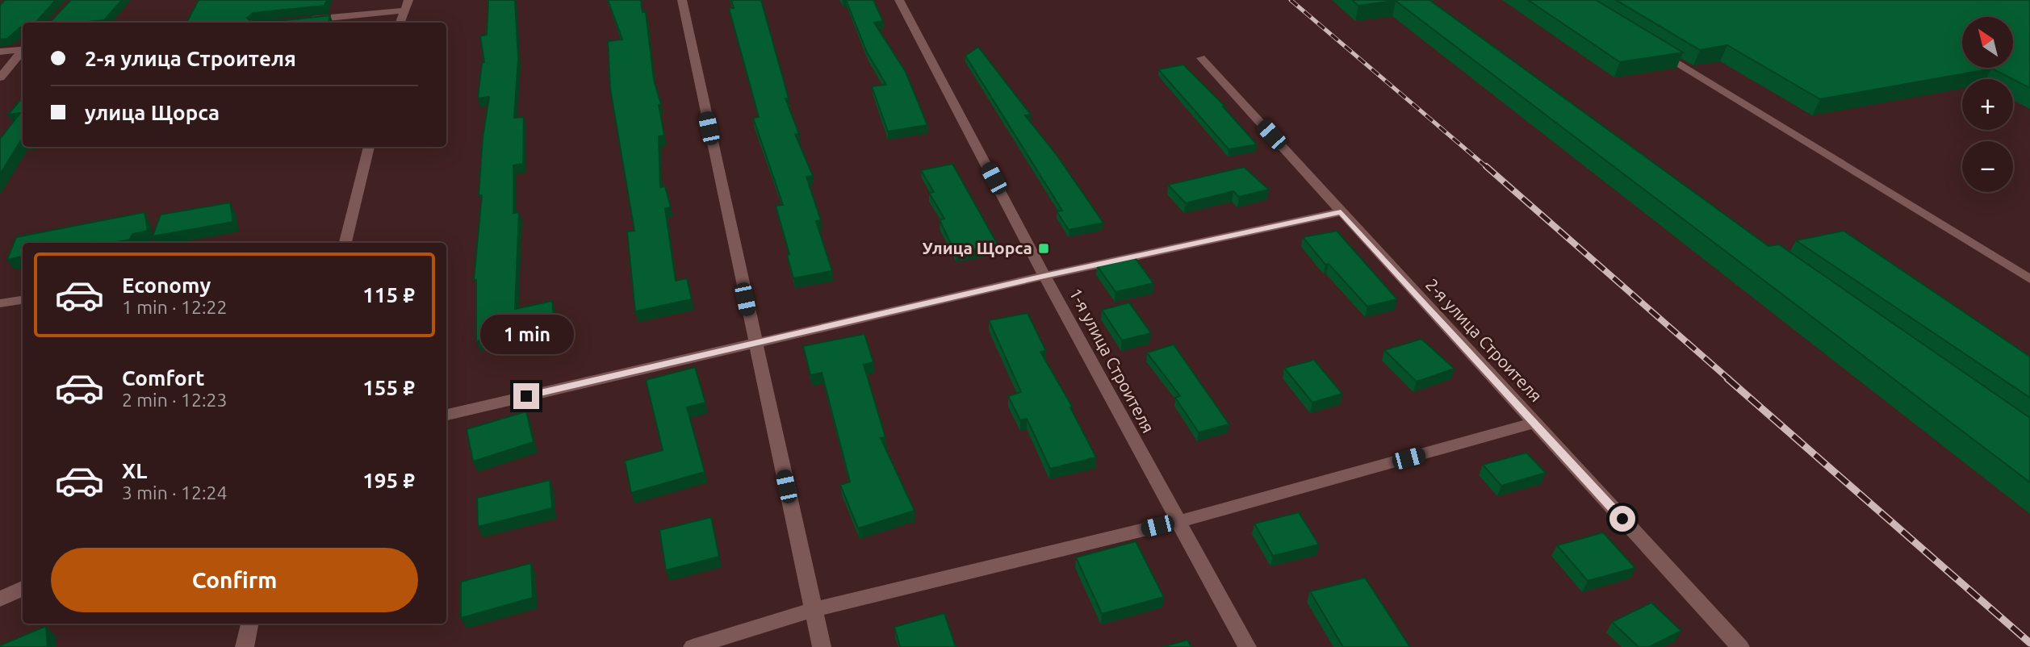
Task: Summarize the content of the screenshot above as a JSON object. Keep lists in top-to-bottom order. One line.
{"streets":{"street":["2-я улица Строителя","1-я улица Строителя"]},"places":{"transit":["Улица Щорса"]},"north":"top left","page":{"map_buttons":["+","−"],"banner":["2-я улица Строителя","улица Щорса"],"list":[{"name":"Economy","note":"1 min · 12:22","value":"115 ₽"},{"name":"Comfort","note":"2 min · 12:23","value":"155 ₽"},{"name":"XL","note":"3 min · 12:24","value":"195 ₽"}],"bubble":"1 min","buttons":"Confirm"}}
